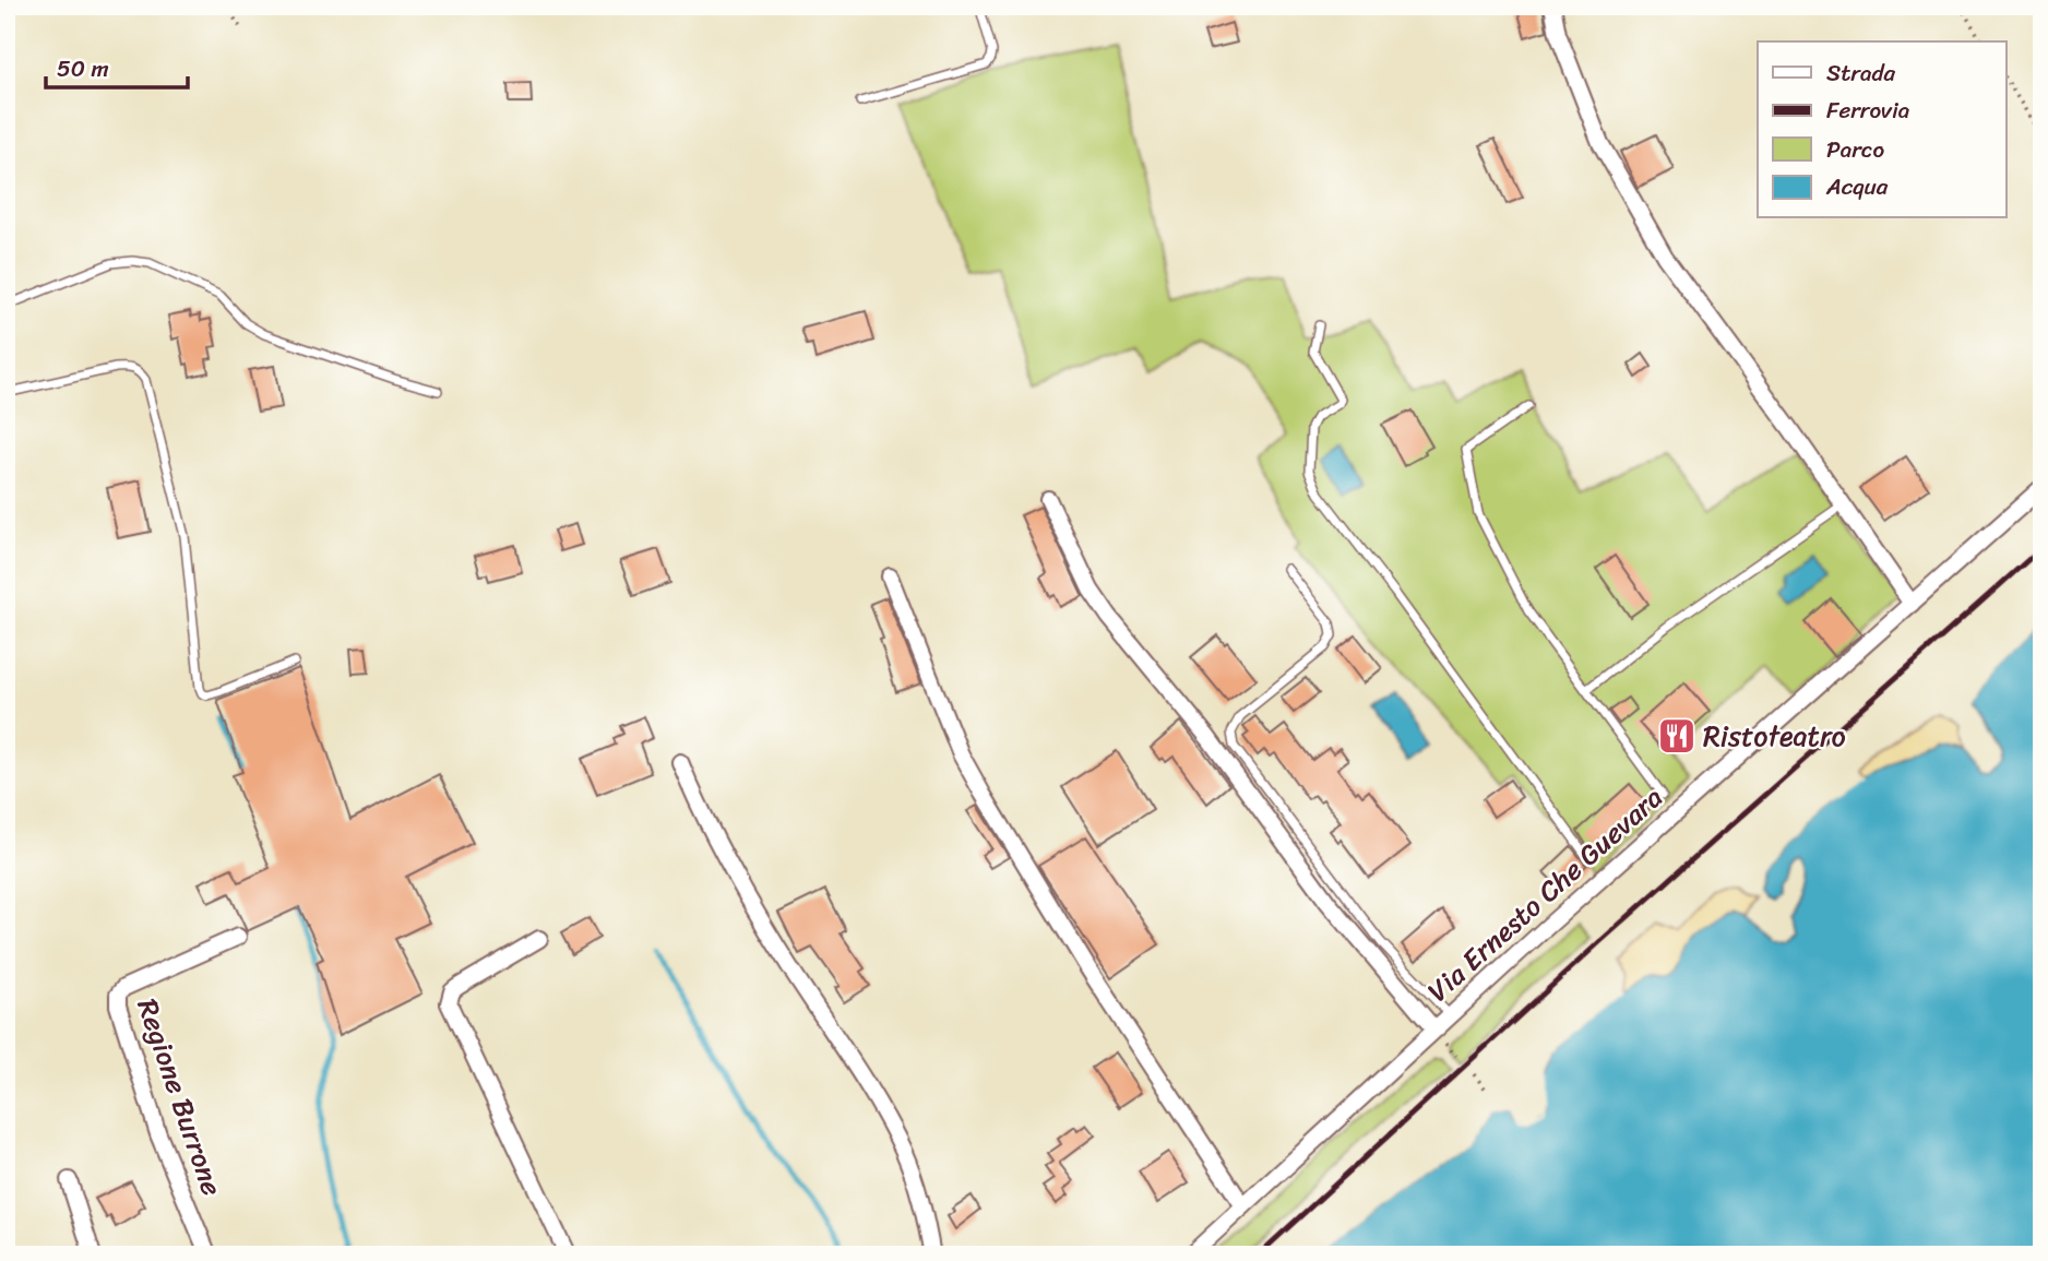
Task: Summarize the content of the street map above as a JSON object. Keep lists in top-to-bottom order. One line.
{"streets":{"street":["Via Ernesto Che Guevara","Regione Burrone"]},"places":{"restaurant":["Ristoteatro"]},"legend":["Strada","Ferrovia","Parco","Acqua"],"scale_bar":"50 m"}
